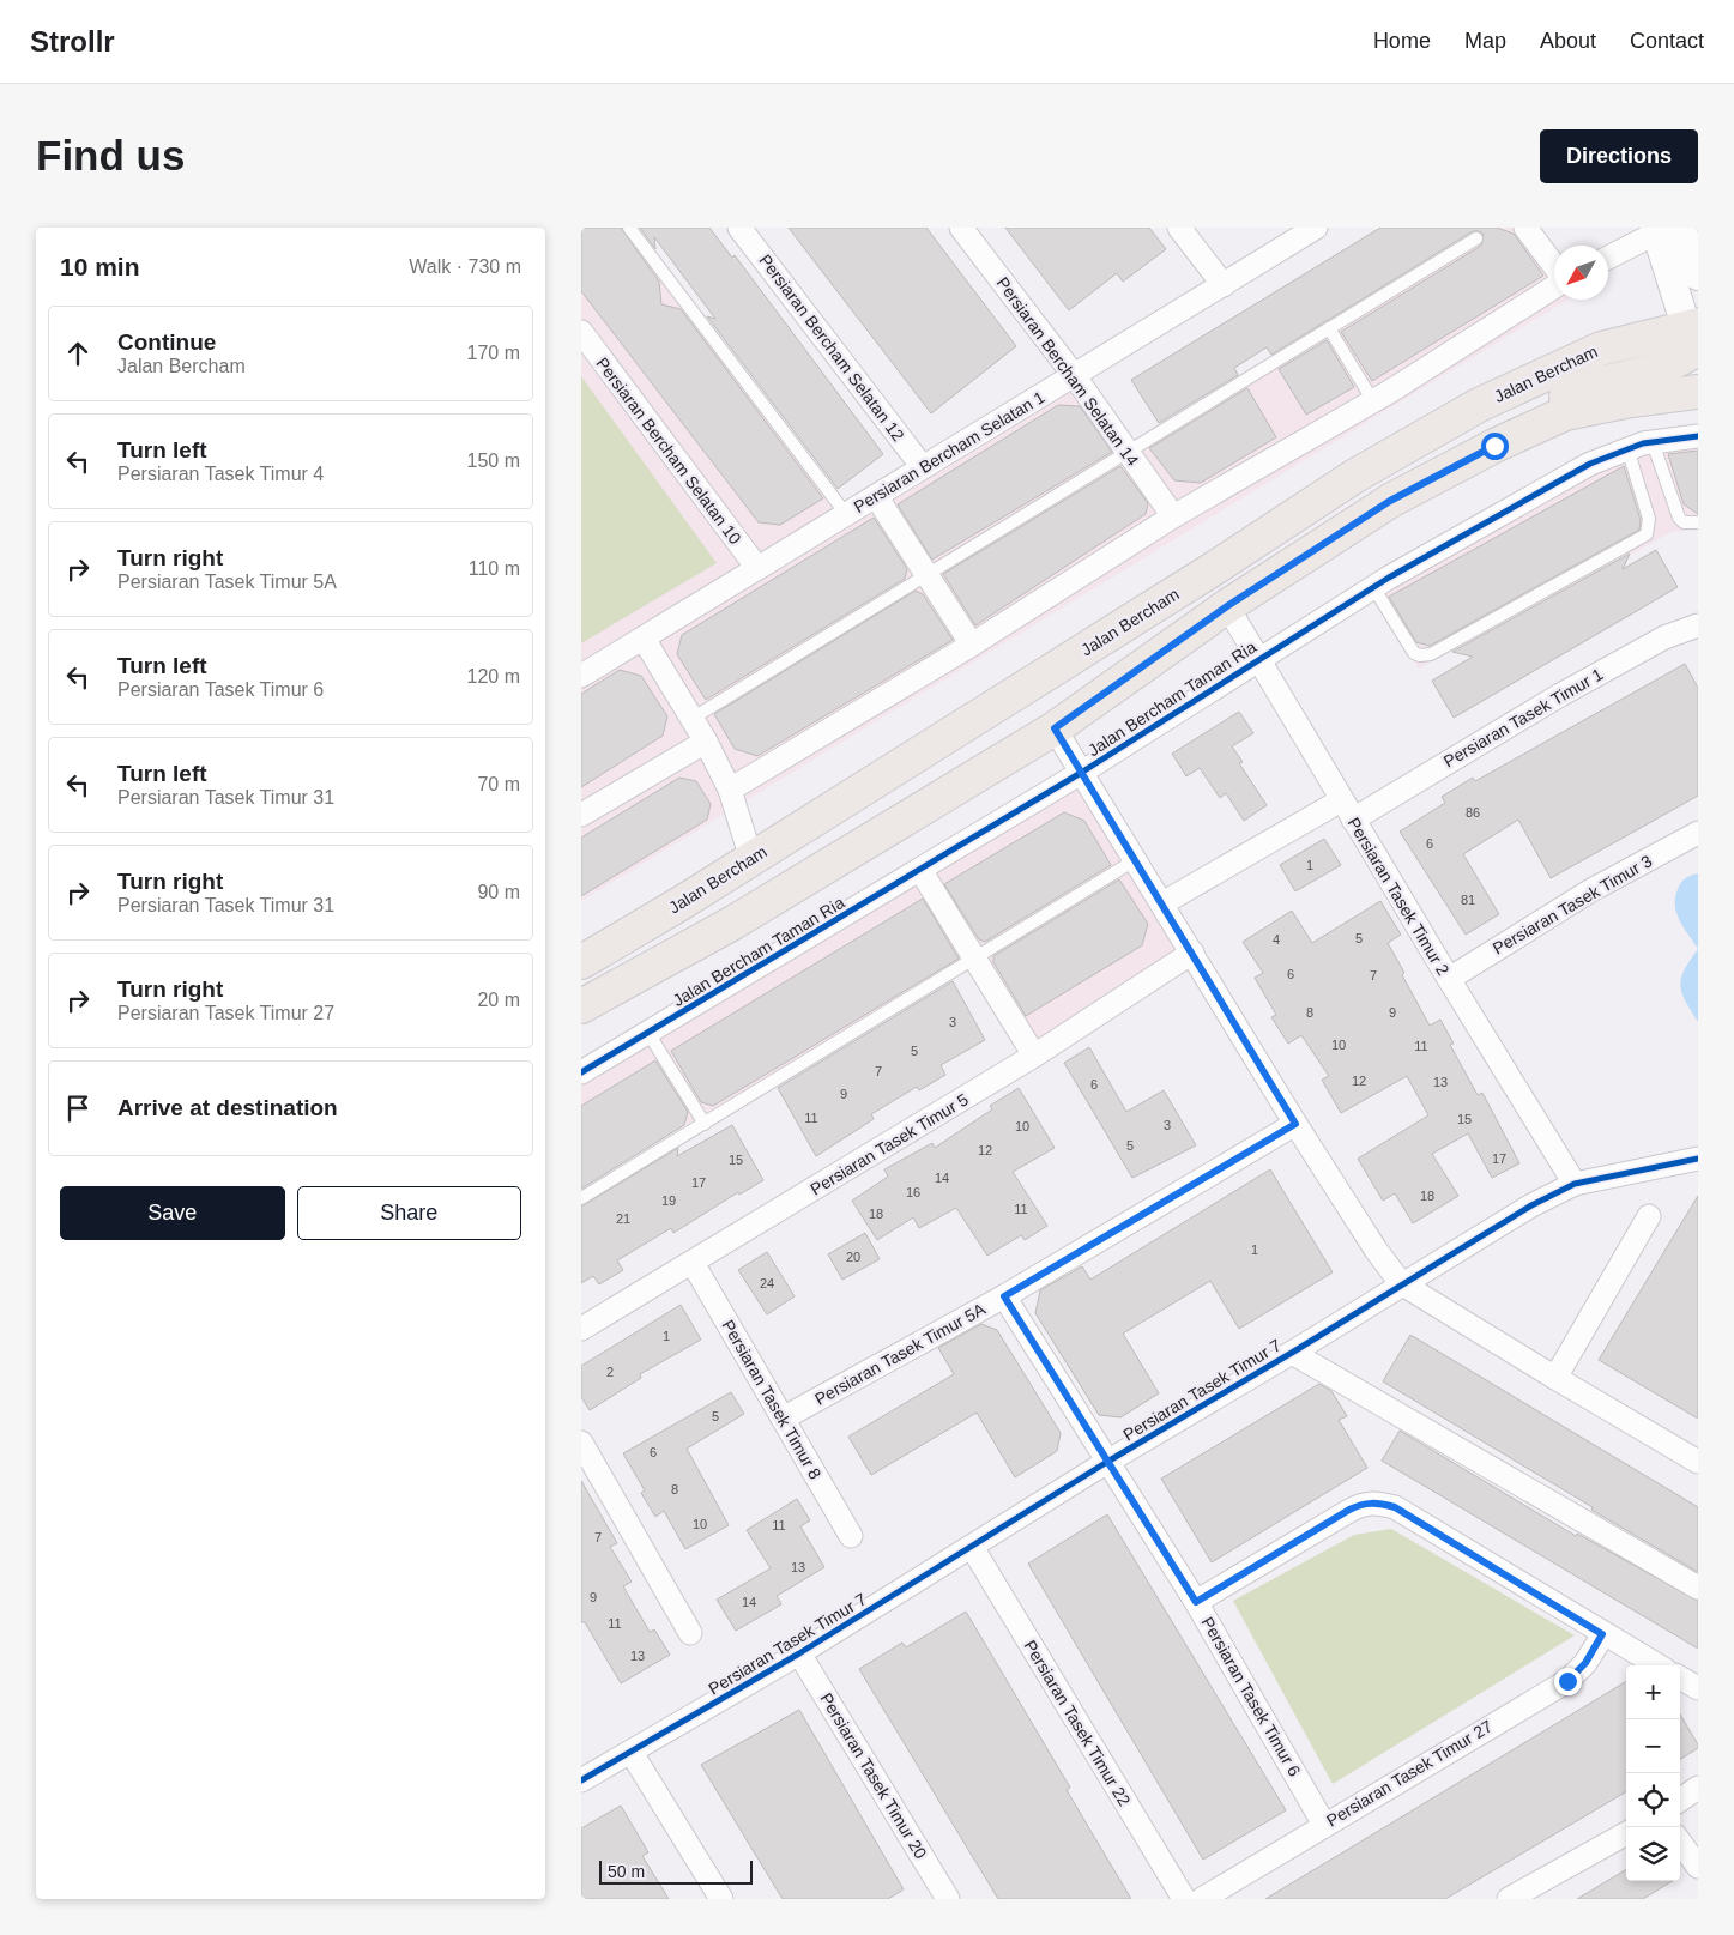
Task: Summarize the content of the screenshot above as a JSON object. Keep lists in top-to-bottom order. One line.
{"streets":{"main road":["Jalan Bercham"],"street":["Persiaran Bercham Selatan 12","Persiaran Bercham Selatan 14","Persiaran Bercham Selatan 10","Persiaran Bercham Selatan 1","Jalan Bercham Taman Ria","Persiaran Tasek Timur 1","Persiaran Tasek Timur 2","Persiaran Tasek Timur 3","Persiaran Tasek Timur 5","Persiaran Tasek Timur 5A","Persiaran Tasek Timur 7","Persiaran Tasek Timur 8","Persiaran Tasek Timur 6","Persiaran Tasek Timur 22","Persiaran Tasek Timur 27","Persiaran Tasek Timur 20"]},"crossings":[["Persiaran Bercham Selatan 12","Persiaran Bercham Selatan 1"],["Persiaran Bercham Selatan 14","Persiaran Bercham Selatan 1"],["Persiaran Bercham Selatan 10","Persiaran Bercham Selatan 1"],["Jalan Bercham Taman Ria","Persiaran Tasek Timur 2"],["Persiaran Tasek Timur 1","Persiaran Tasek Timur 2"],["Persiaran Tasek Timur 2","Persiaran Tasek Timur 3"],["Persiaran Tasek Timur 2","Persiaran Tasek Timur 7"],["Persiaran Tasek Timur 5","Persiaran Tasek Timur 8"],["Persiaran Tasek Timur 5A","Persiaran Tasek Timur 8"],["Persiaran Tasek Timur 5A","Persiaran Tasek Timur 6"],["Persiaran Tasek Timur 7","Persiaran Tasek Timur 6"],["Persiaran Tasek Timur 7","Persiaran Tasek Timur 22"],["Persiaran Tasek Timur 7","Persiaran Tasek Timur 20"],["Persiaran Tasek Timur 6","Persiaran Tasek Timur 27"]],"house_numbers":["86","6","1","81","5","4","6","7","8","9","3","10","11","5","7","12","13","6","9","11","15","3","10","5","12","17","15","14","17","16","18","19","11","18","21","1","20","24","1","2","5","6","8","10","11","7","13","9","14","11","13"],"scale_bar":"50 m","north":"bottom left","page":{"header":"Strollr","nav":["Home","Map","About","Contact"],"buttons":["Directions",["Save","Share"]],"title":"Find us","heading":["10 min","Walk · 730 m"],"list":[["Continue","Jalan Bercham","170 m"],["Turn left","Persiaran Tasek Timur 4","150 m"],["Turn right","Persiaran Tasek Timur 5A","110 m"],["Turn left","Persiaran Tasek Timur 6","120 m"],["Turn left","Persiaran Tasek Timur 31","70 m"],["Turn right","Persiaran Tasek Timur 31","90 m"],["Turn right","Persiaran Tasek Timur 27","20 m"],"Arrive at destination"],"map_buttons":["+","−"],"scale":"50 m"}}
